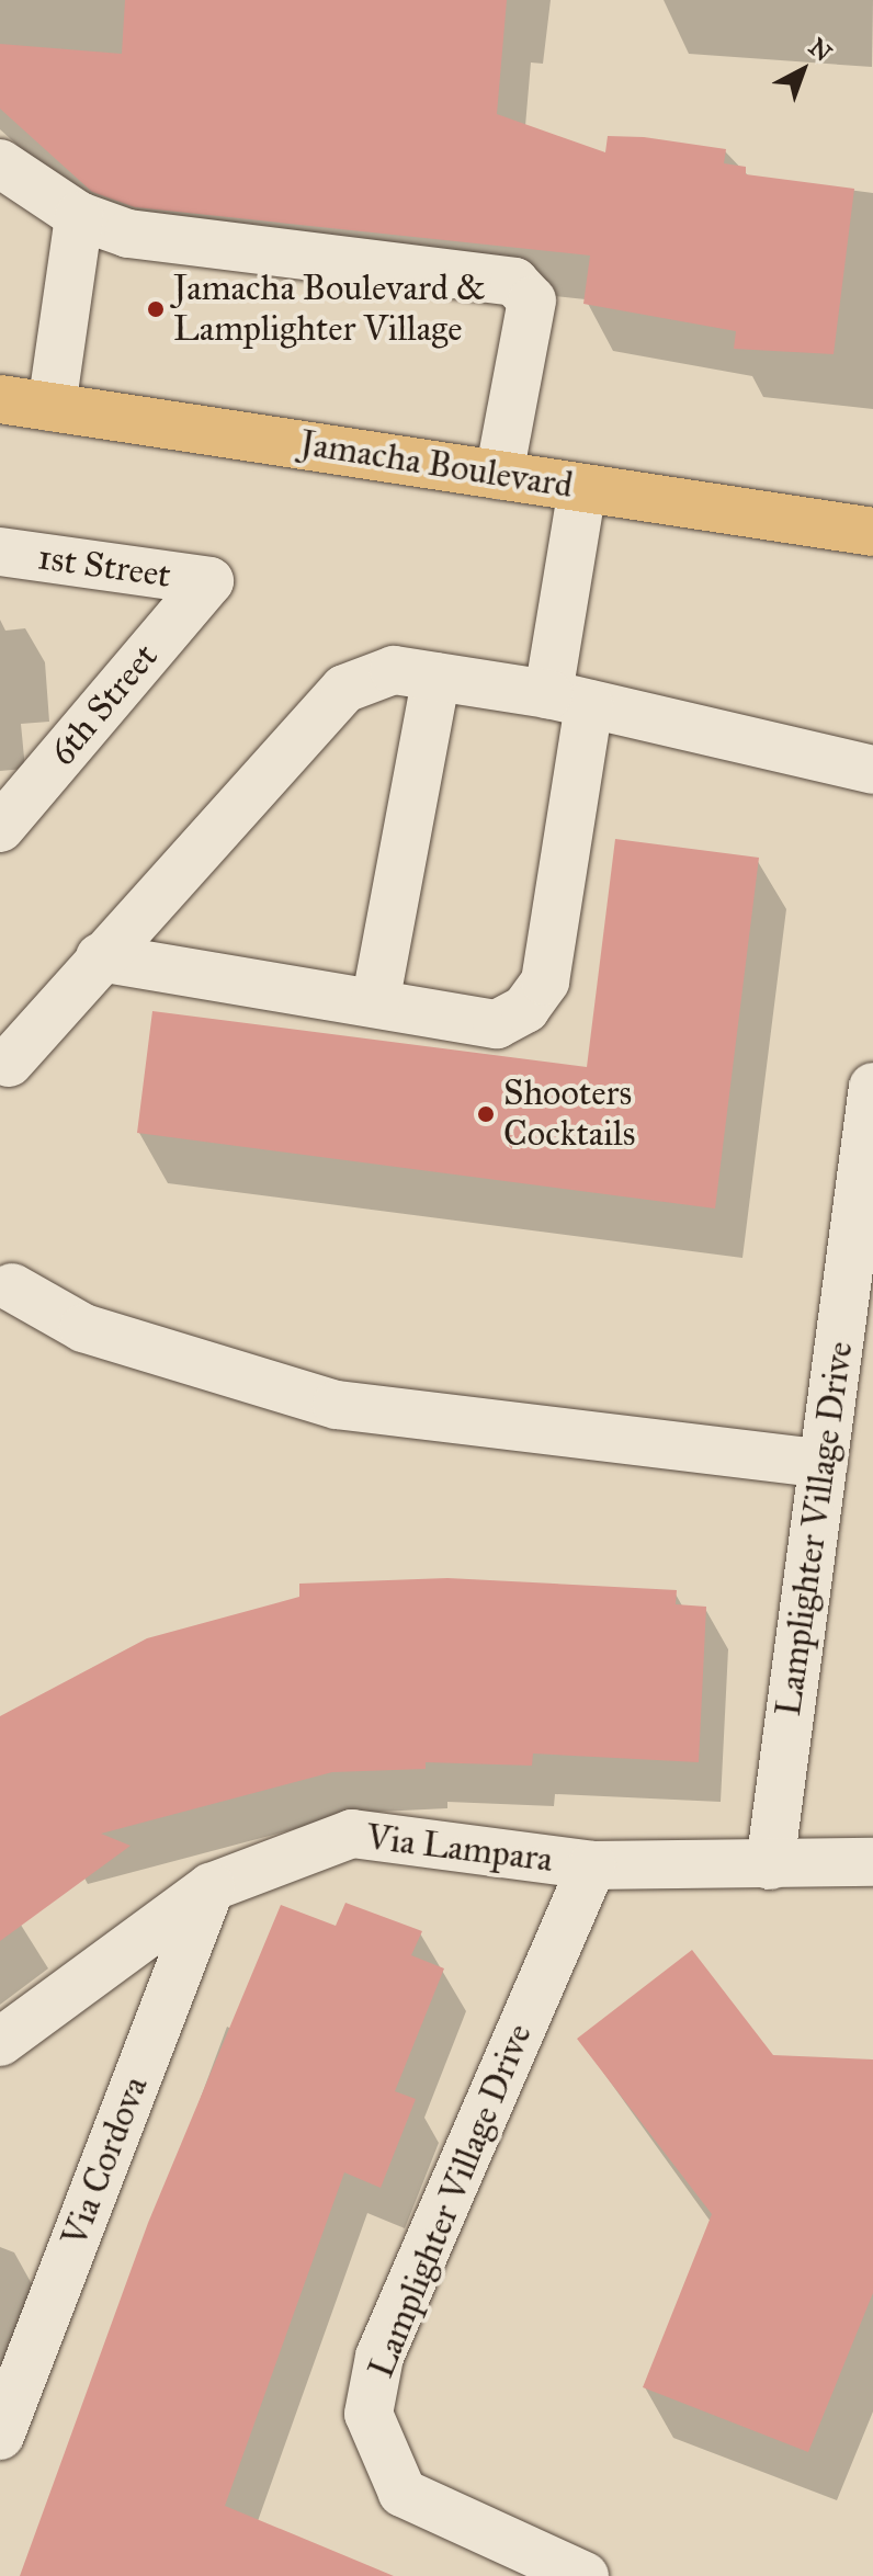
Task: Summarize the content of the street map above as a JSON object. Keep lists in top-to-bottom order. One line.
{"streets":{"main road":["Jamacha Boulevard"],"street":["1st Street","6th Street","Lamplighter Village Drive","Via Lampara","Via Cordova"]},"crossings":[["1st Street","6th Street"],["Lamplighter Village Drive","Via Lampara"],["Via Lampara","Via Cordova"]],"places":["Jamacha Boulevard & Lamplighter Village","Shooters Cocktails"],"north":"top right"}
